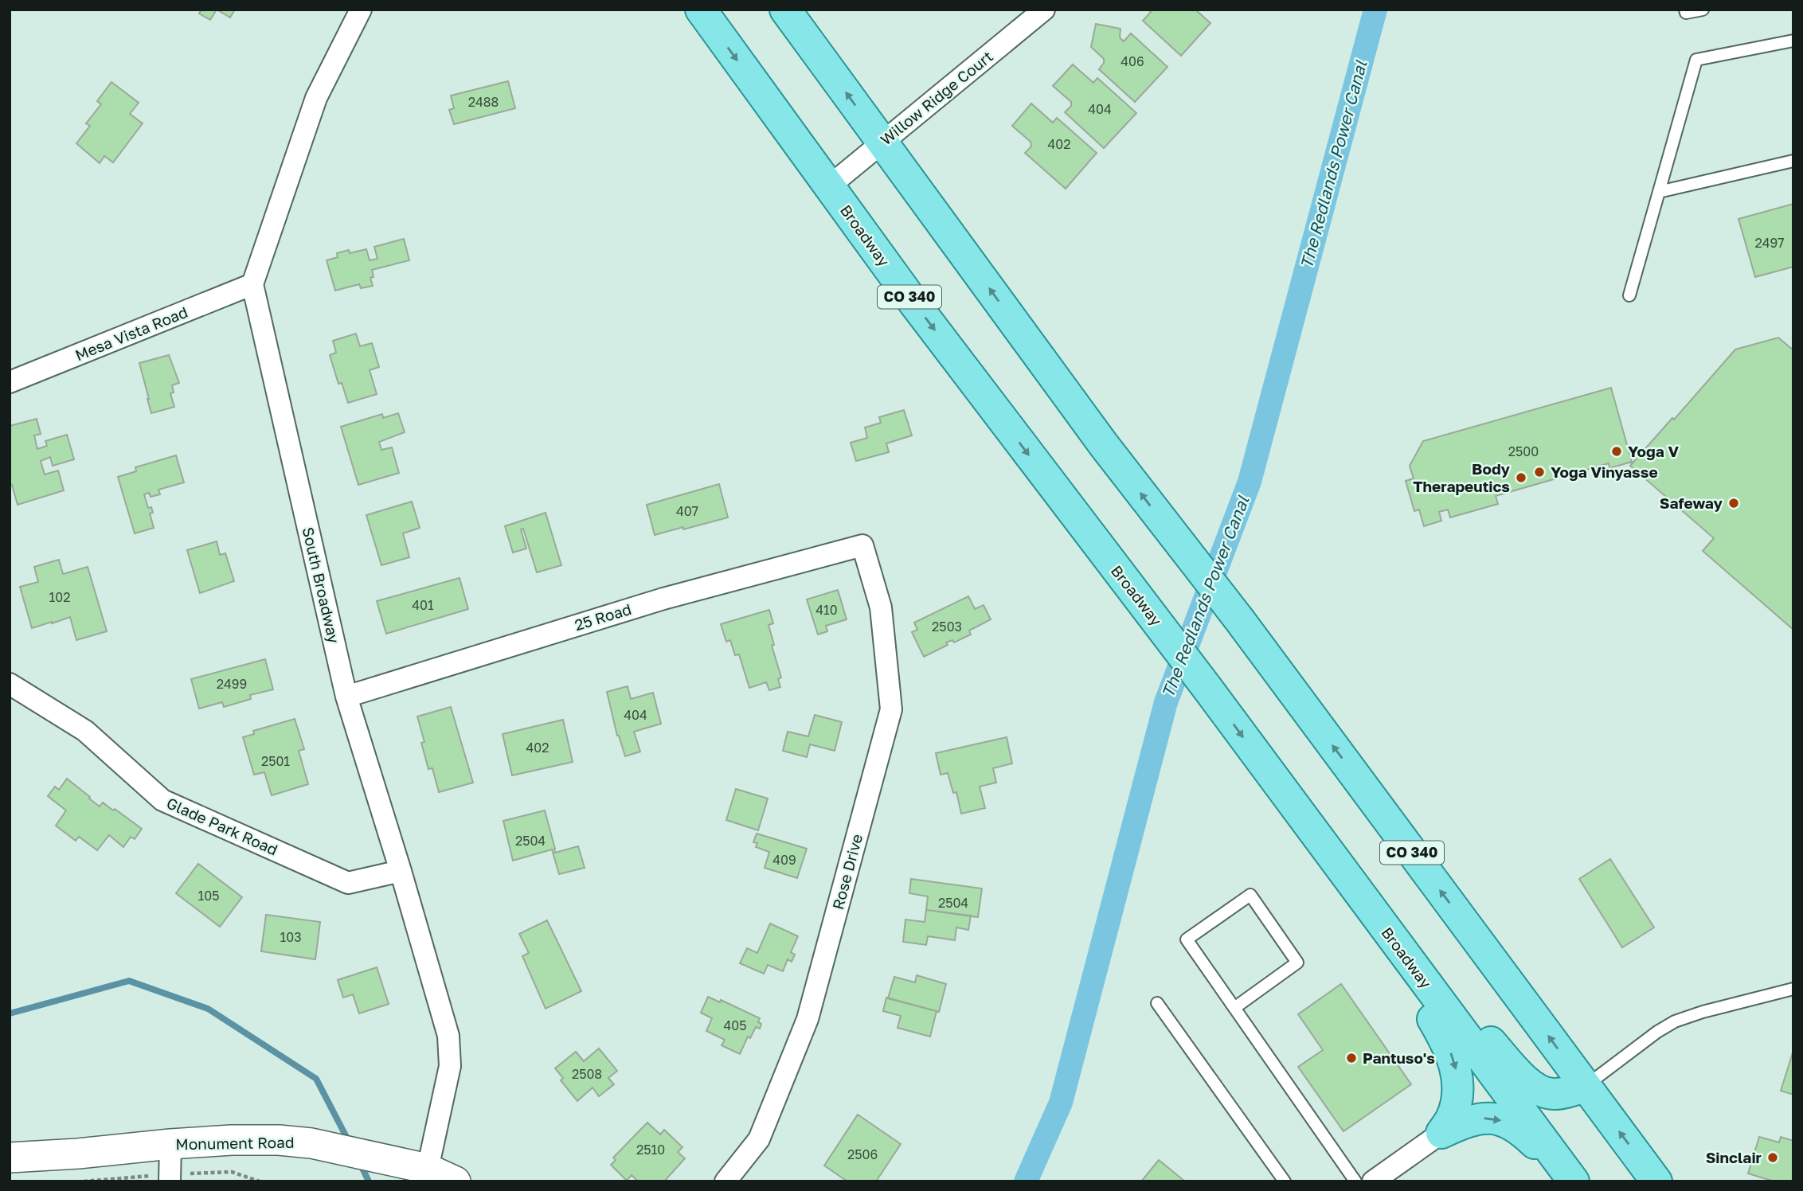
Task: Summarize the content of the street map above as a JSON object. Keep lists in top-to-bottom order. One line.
{"streets":{"main road":["Broadway","CO 340","Monument Road"],"street":["Willow Ridge Court","Mesa Vista Road","South Broadway","25 Road","Glade Park Road","Rose Drive"]},"crossings":[["Willow Ridge Court","Broadway"],["Willow Ridge Court","CO 340"],["Mesa Vista Road","South Broadway"],["South Broadway","25 Road"],["South Broadway","Glade Park Road"],["South Broadway","Monument Road"],["25 Road","Rose Drive"]],"water":["The Redlands Power Canal"],"places":["Yoga V","Yoga Vinyasse","Body Therapeutics","Safeway","Pantuso's","Sinclair"],"house_numbers":["406","2488","404","402","2497","2500","407","102","401","410","2503","2499","404","402","2501","2504","409","105","2504","103","405","2508","2510","2506"]}
